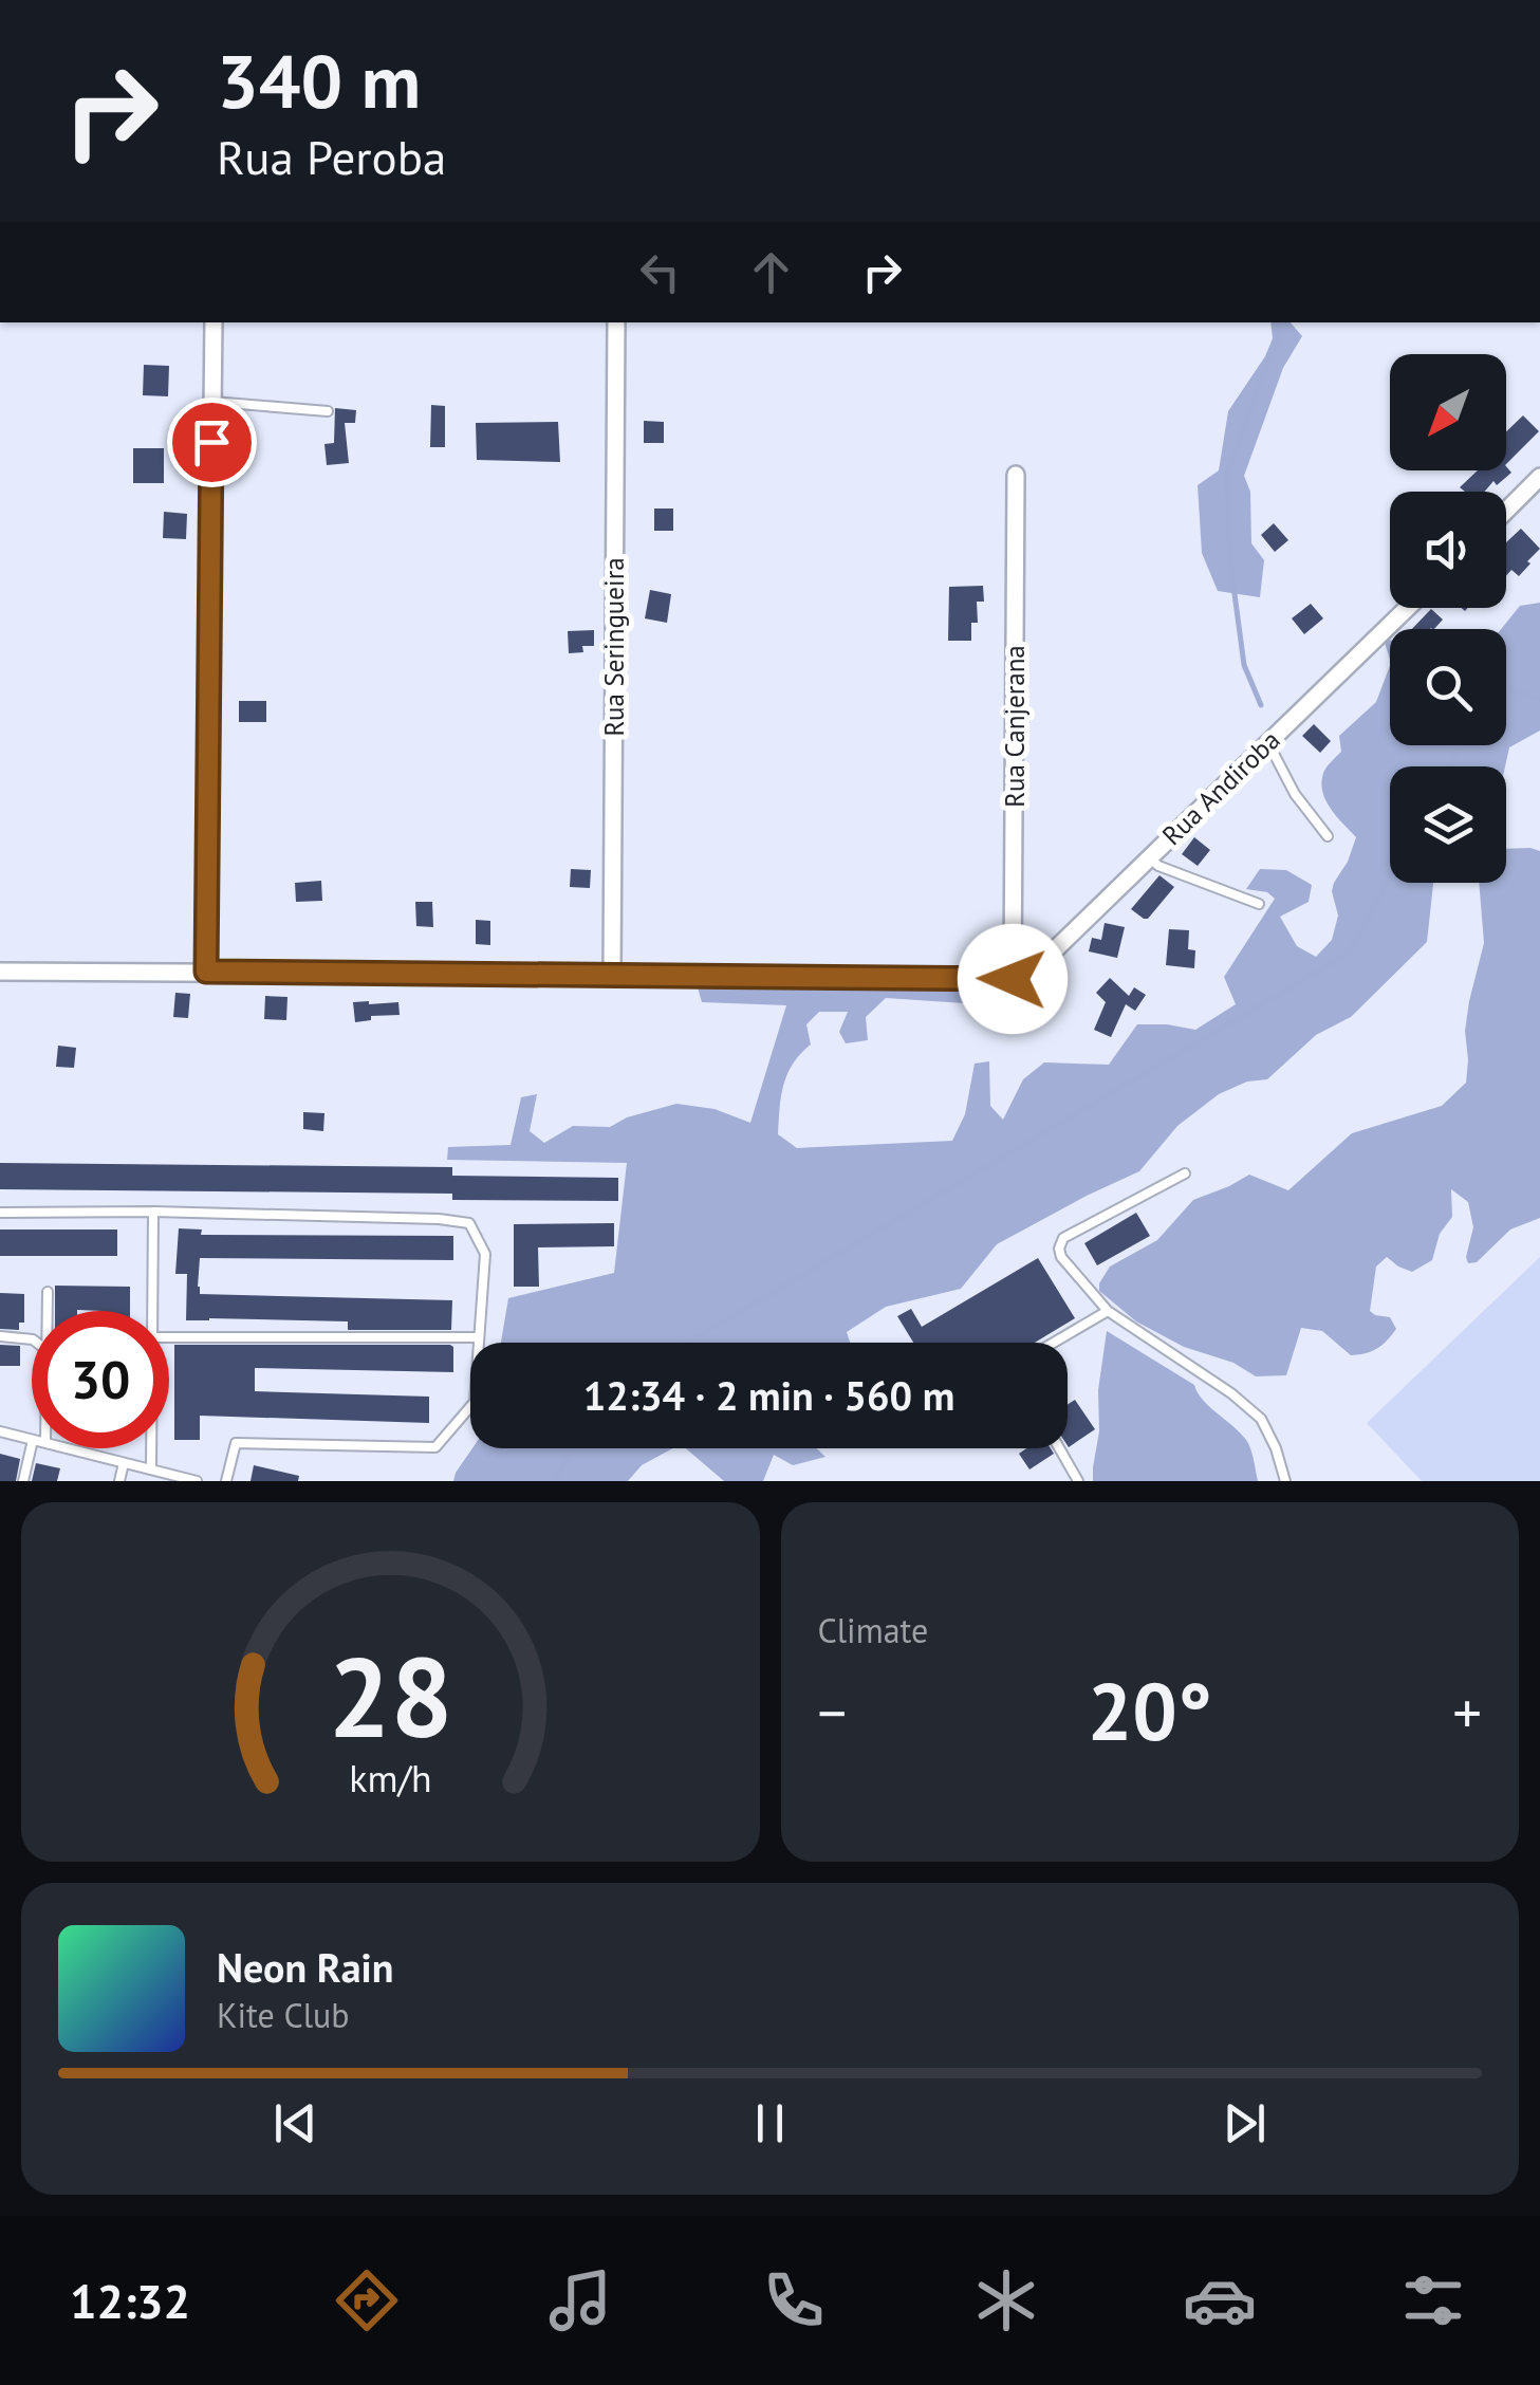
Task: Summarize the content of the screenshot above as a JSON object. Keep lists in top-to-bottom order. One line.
{"streets":{"street":["Rua Seringueira","Rua Canjerana","Rua Andiroba"]},"crossings":[["Rua Canjerana","Rua Andiroba"]],"north":"bottom left","page":{"turn":["340 m","Rua Peroba"],"limit":"30","trip":"12:34 · 2 min · 560 m","tile":"Climate","heat":["−","20°","+"],"song":["Neon Rain","Kite Club"],"tabs":"12:32","gauge":["28","km/h"]}}
